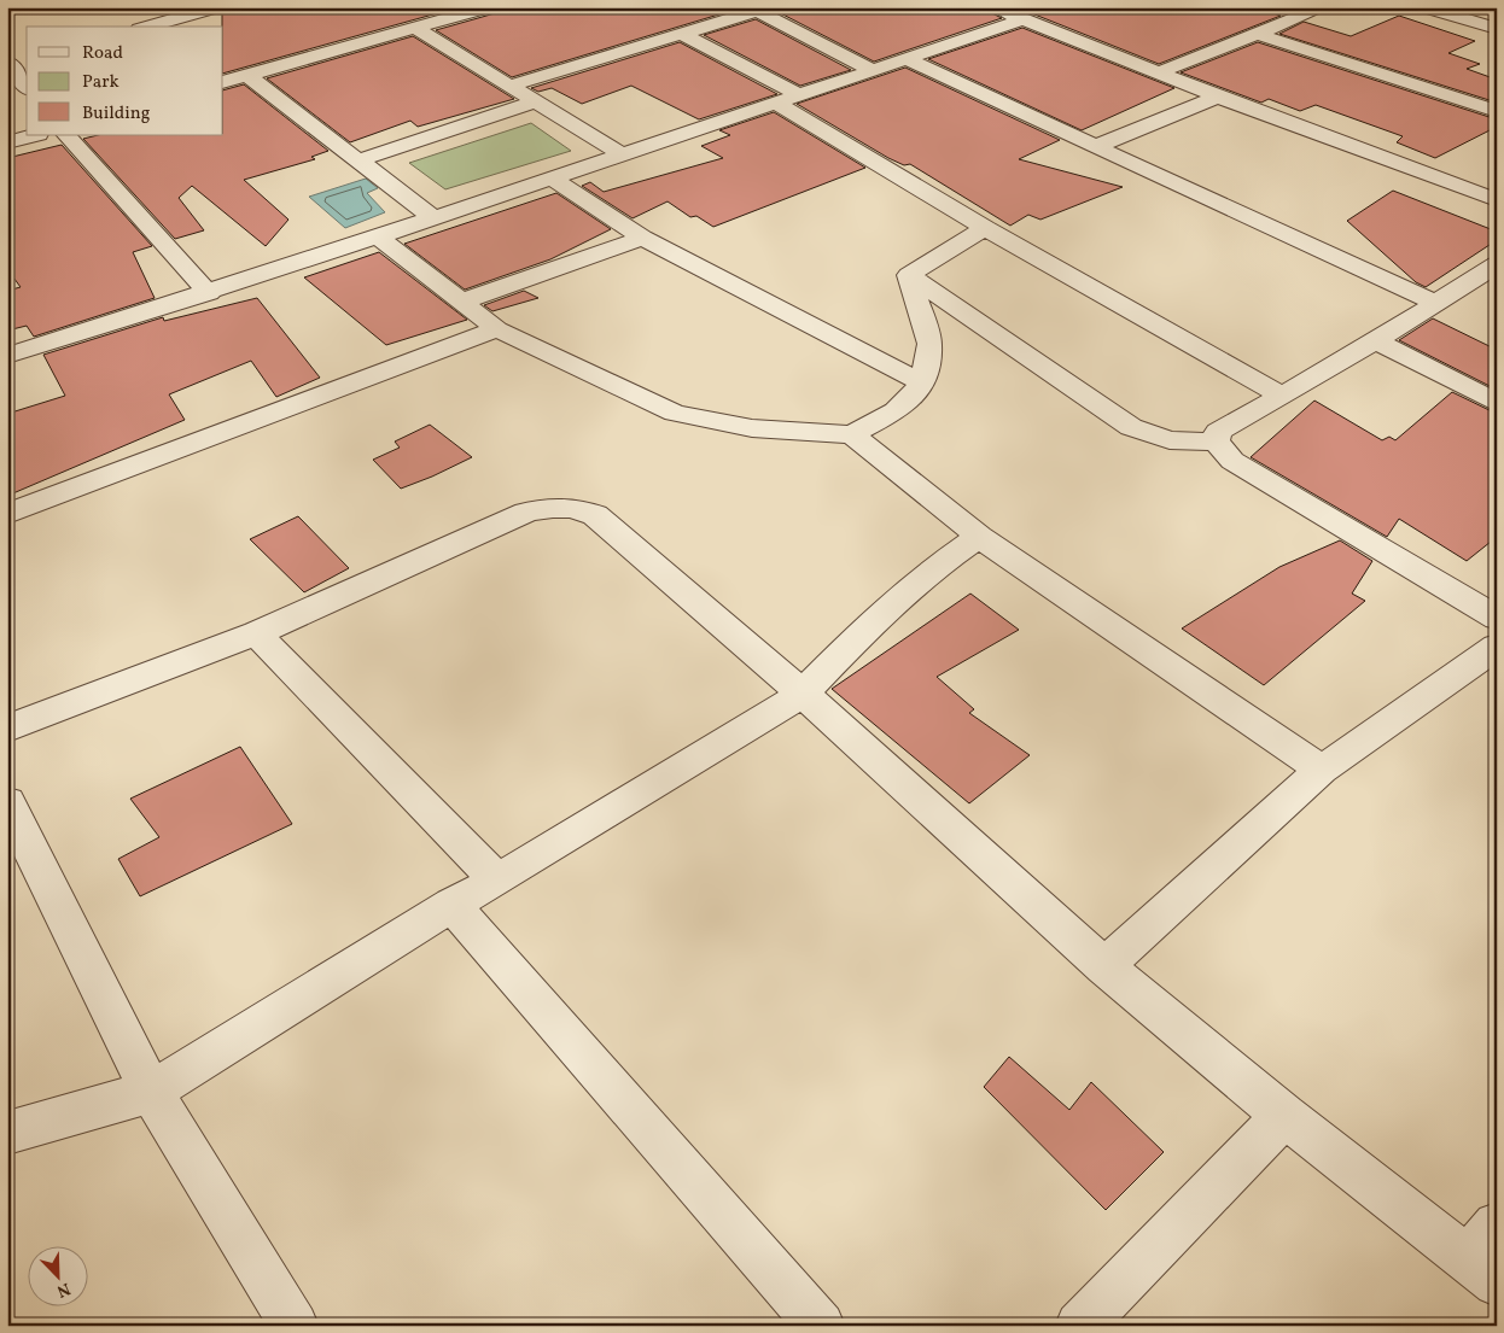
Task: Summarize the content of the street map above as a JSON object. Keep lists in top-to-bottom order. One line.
{"legend":["Road","Park","Building"],"north":"bottom right"}
